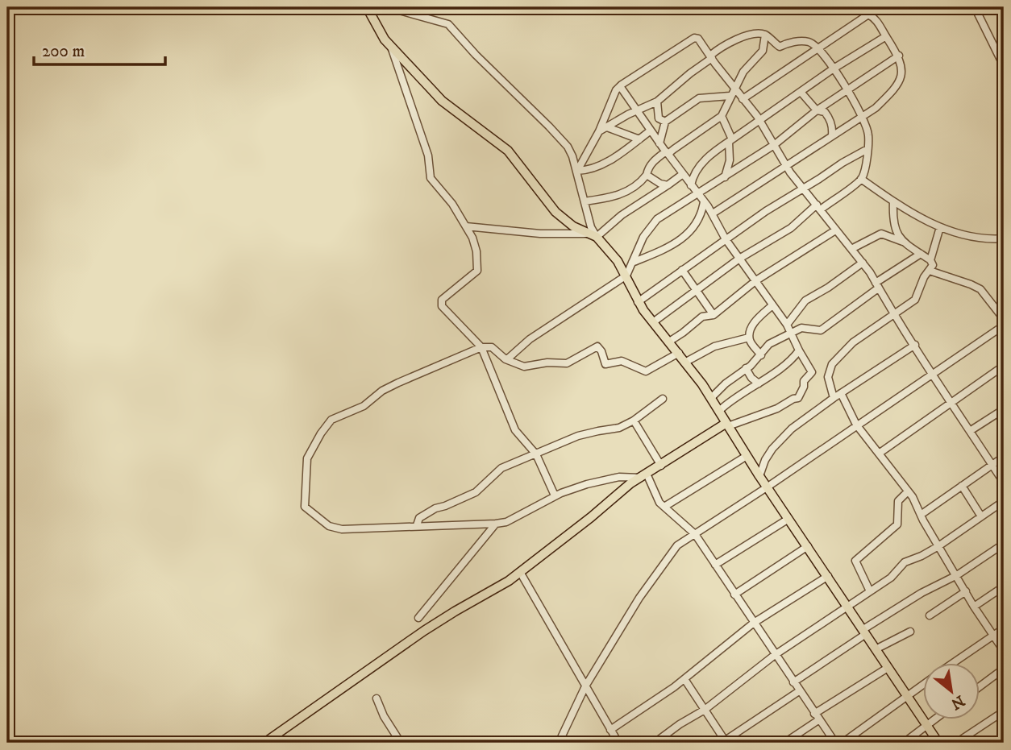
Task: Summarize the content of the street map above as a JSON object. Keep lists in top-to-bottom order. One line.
{"scale_bar":"200 m","north":"bottom right"}
